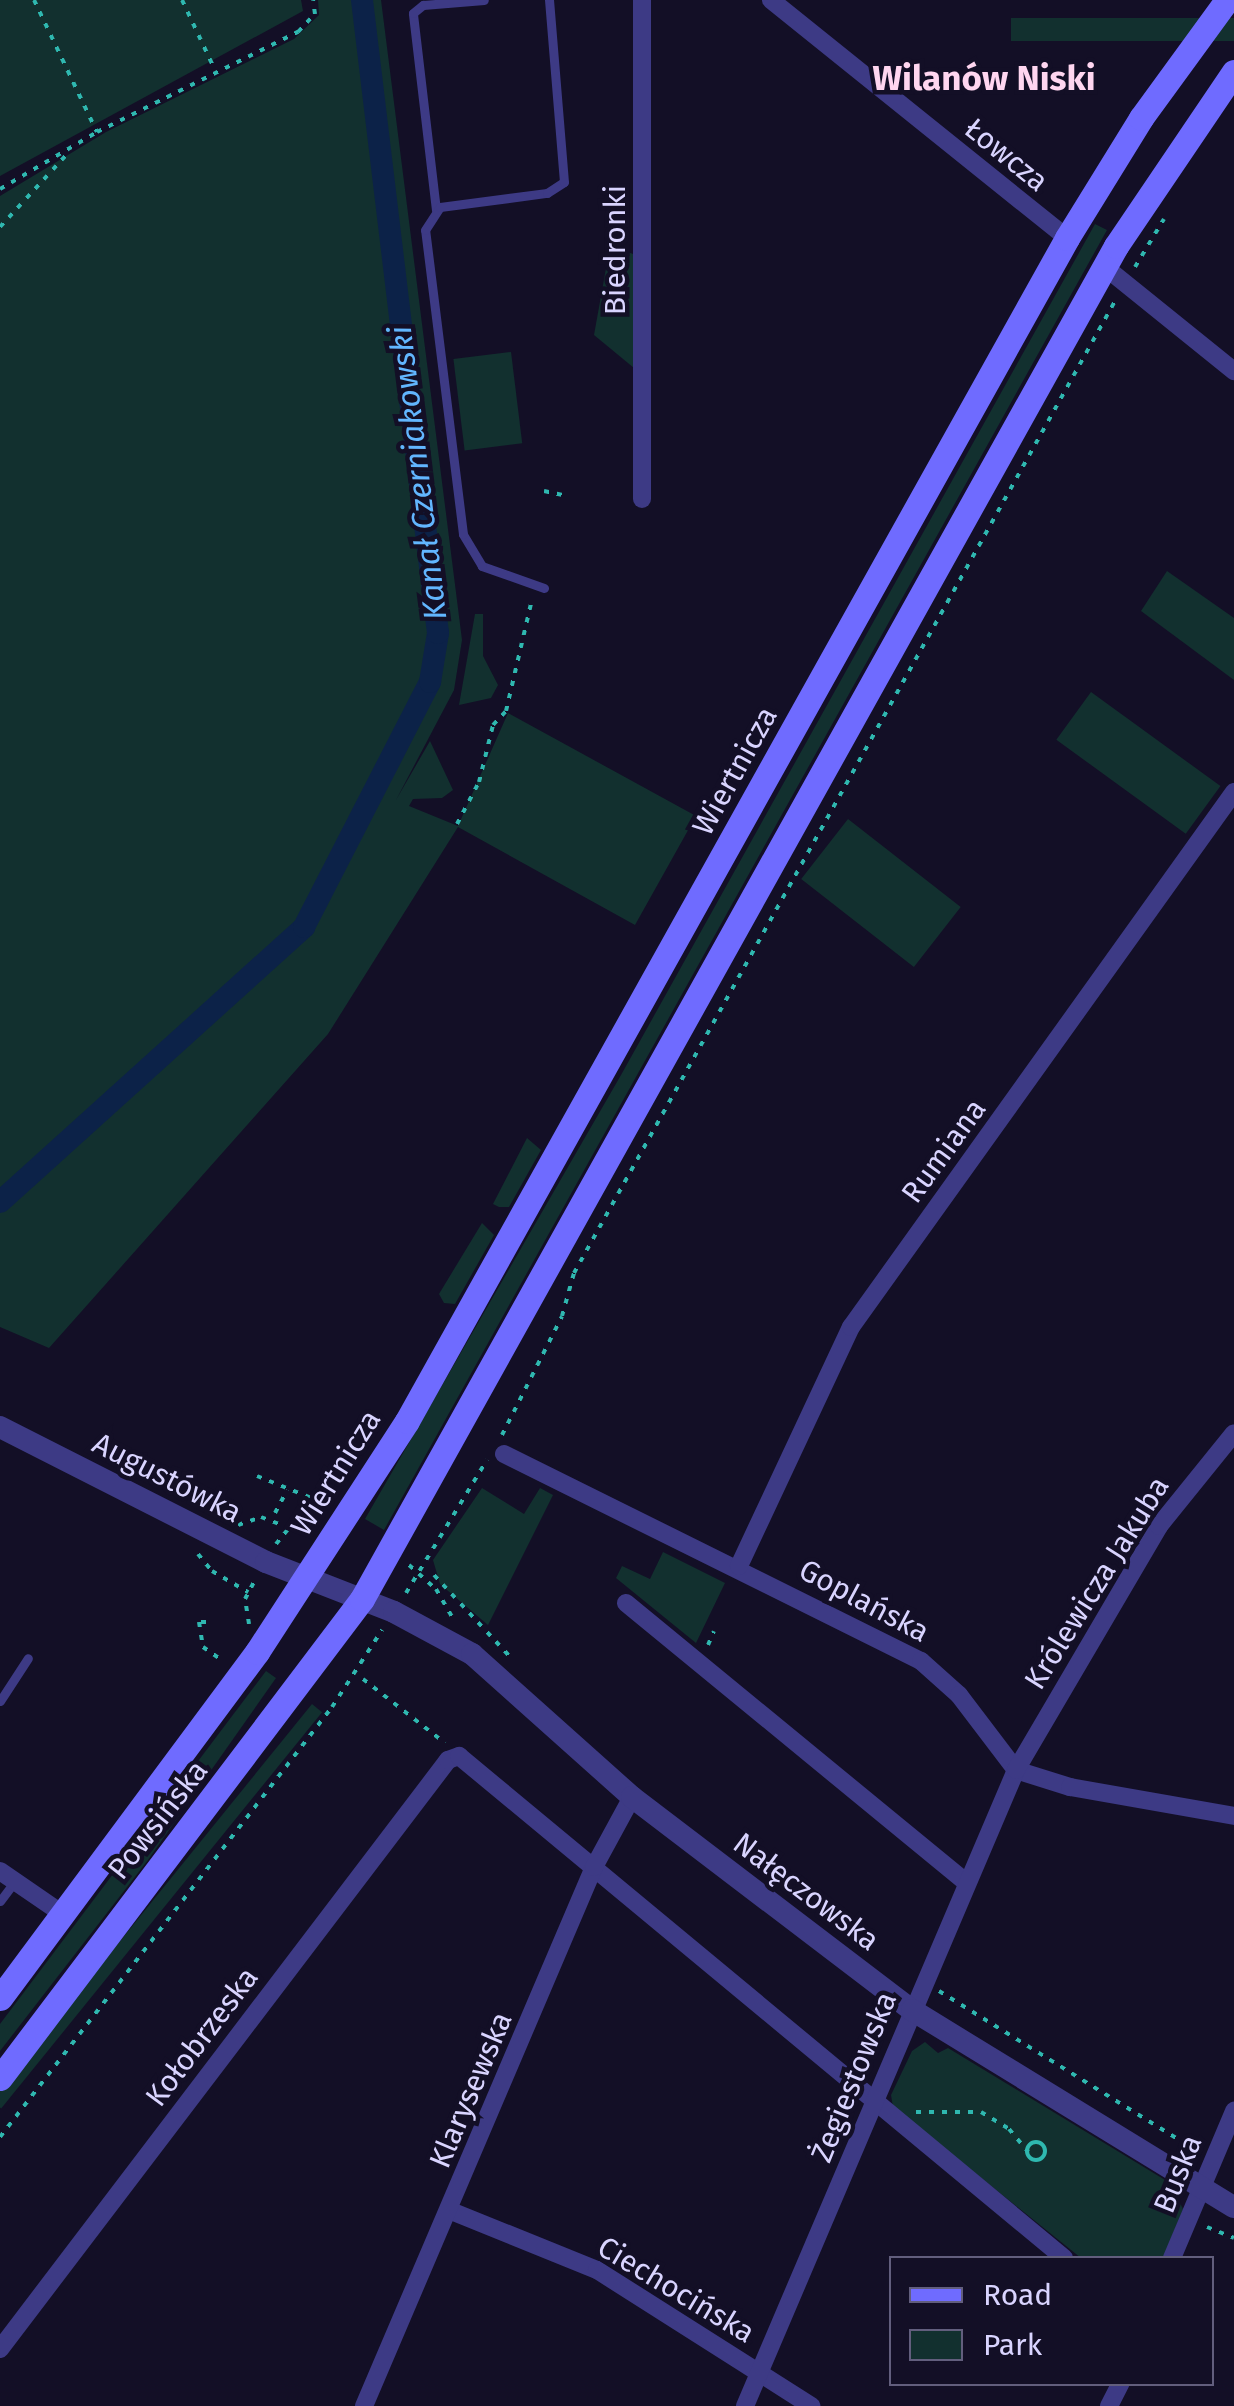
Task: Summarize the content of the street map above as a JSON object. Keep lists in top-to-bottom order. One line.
{"streets":{"main road":["Wiertnicza","Powsińska"],"street":["Łowcza","Biedronki","Rumiana","Augustówka","Królewicza Jakuba","Goplańska","Nałęczowska","Kołobrzeska","Żegiestowska","Klarysewska","Buska","Ciechocińska"]},"crossings":[["Łowcza","Wiertnicza"],["Wiertnicza","Augustówka"],["Wiertnicza","Powsińska"],["Rumiana","Goplańska"],["Augustówka","Powsińska"],["Augustówka","Nałęczowska"],["Królewicza Jakuba","Goplańska"],["Królewicza Jakuba","Żegiestowska"],["Goplańska","Żegiestowska"],["Powsińska","Nałęczowska"],["Nałęczowska","Żegiestowska"],["Nałęczowska","Klarysewska"],["Nałęczowska","Buska"],["Żegiestowska","Ciechocińska"],["Klarysewska","Ciechocińska"]],"districts":["Wilanów Niski"],"water":["Kanał Czerniakowski"],"legend":["Road","Park"]}
